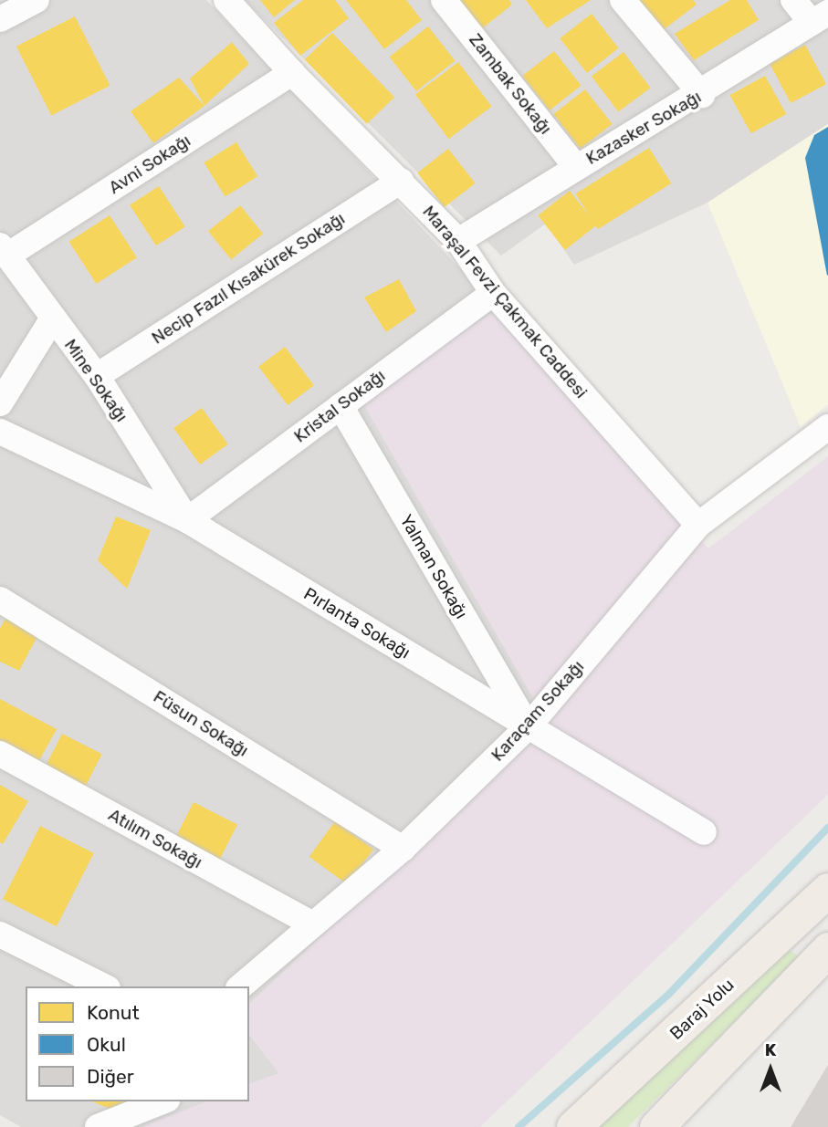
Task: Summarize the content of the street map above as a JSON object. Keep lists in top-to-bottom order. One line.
{"streets":{"main road":["Baraj Yolu"],"street":["Zambak Sokağı","Kazasker Sokağı","Avni Sokağı","Necip Fazıl Kısakürek Sokağı","Maraşal Fevzi Çakmak Caddesi","Mine Sokağı","Kristal Sokağı","Yalman Sokağı","Pırlanta Sokağı","Karaçam Sokağı","Füsun Sokağı","Atılım Sokağı"]},"crossings":[["Zambak Sokağı","Kazasker Sokağı"],["Kazasker Sokağı","Maraşal Fevzi Çakmak Caddesi"],["Avni Sokağı","Maraşal Fevzi Çakmak Caddesi"],["Avni Sokağı","Mine Sokağı"],["Necip Fazıl Kısakürek Sokağı","Maraşal Fevzi Çakmak Caddesi"],["Necip Fazıl Kısakürek Sokağı","Mine Sokağı"],["Maraşal Fevzi Çakmak Caddesi","Kristal Sokağı"],["Maraşal Fevzi Çakmak Caddesi","Karaçam Sokağı"],["Mine Sokağı","Kristal Sokağı"],["Mine Sokağı","Pırlanta Sokağı"],["Kristal Sokağı","Yalman Sokağı"],["Kristal Sokağı","Pırlanta Sokağı"],["Yalman Sokağı","Pırlanta Sokağı"],["Yalman Sokağı","Karaçam Sokağı"],["Pırlanta Sokağı","Karaçam Sokağı"],["Karaçam Sokağı","Füsun Sokağı"],["Karaçam Sokağı","Atılım Sokağı"]],"legend":["Konut","Okul","Diğer"],"north":"top"}
